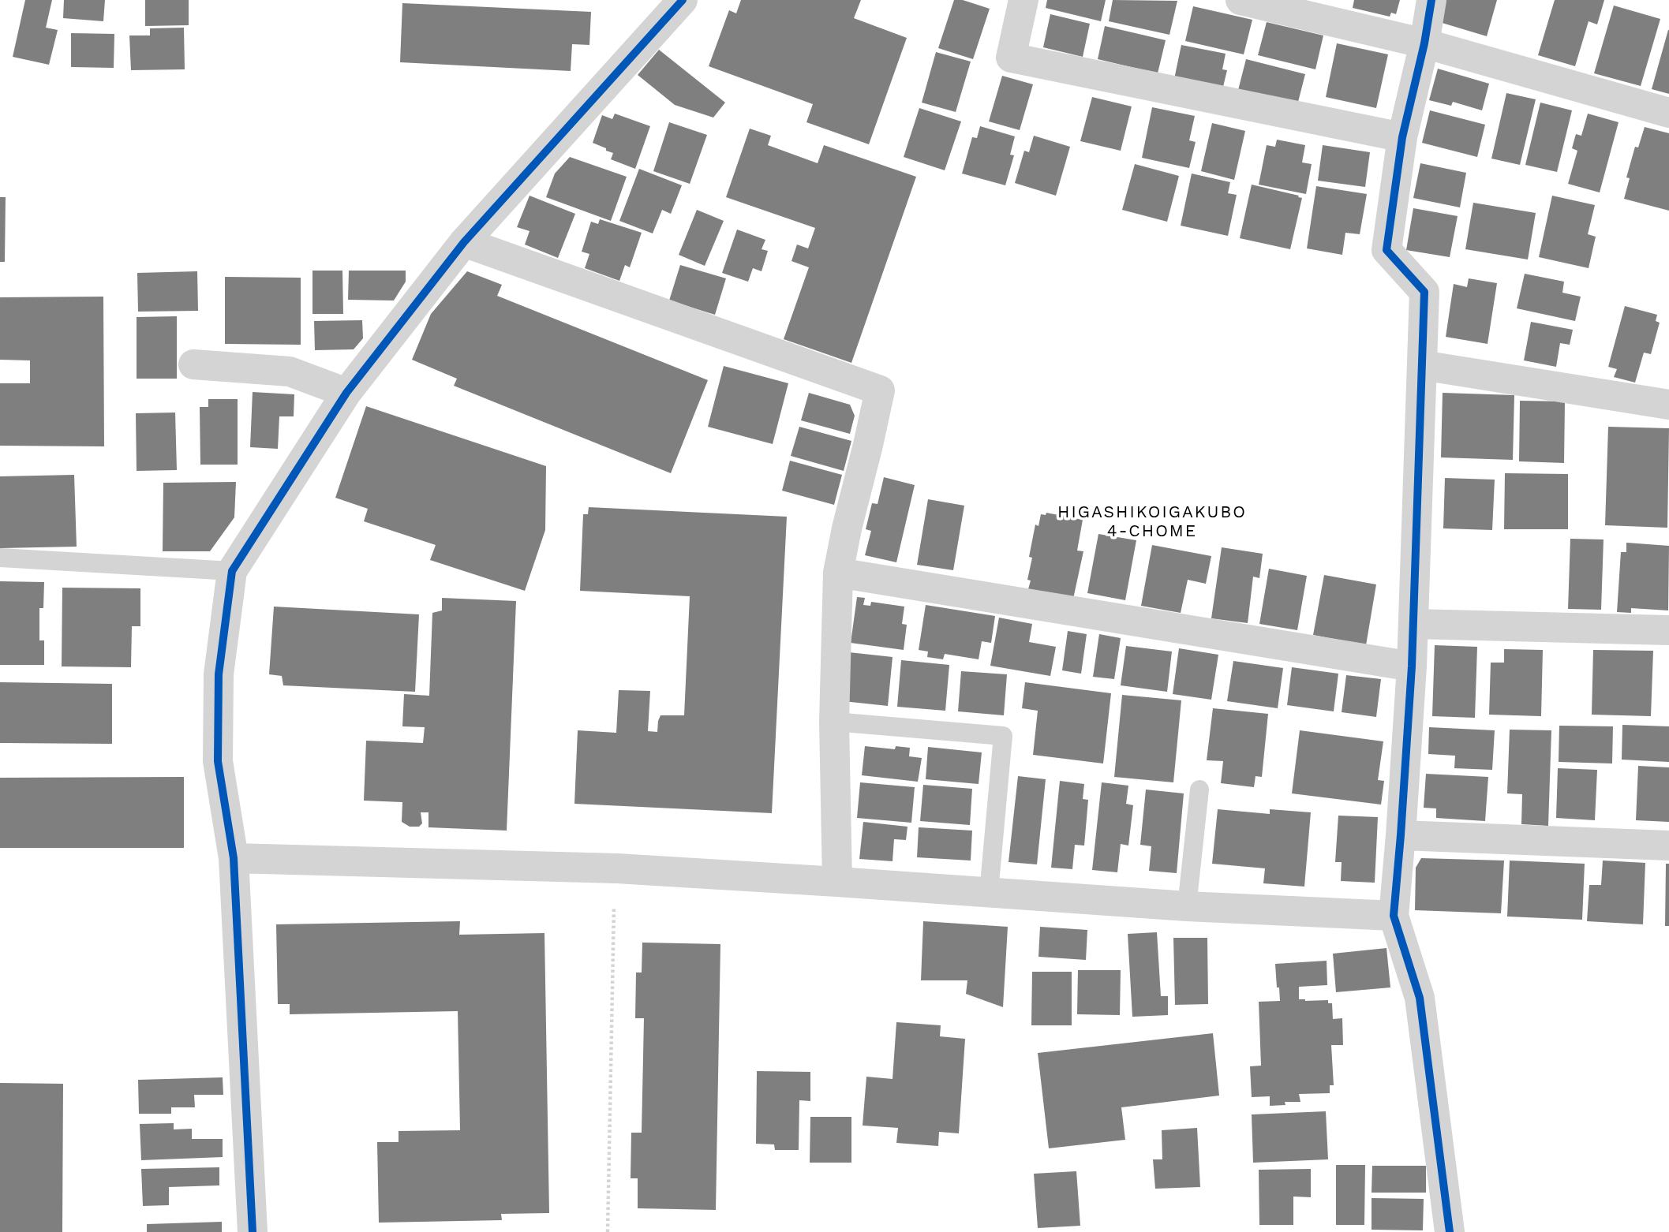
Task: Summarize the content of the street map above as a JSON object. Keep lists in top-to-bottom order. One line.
{"districts":["HIGASHIKOIGAKUBO 4-CHOME"]}
